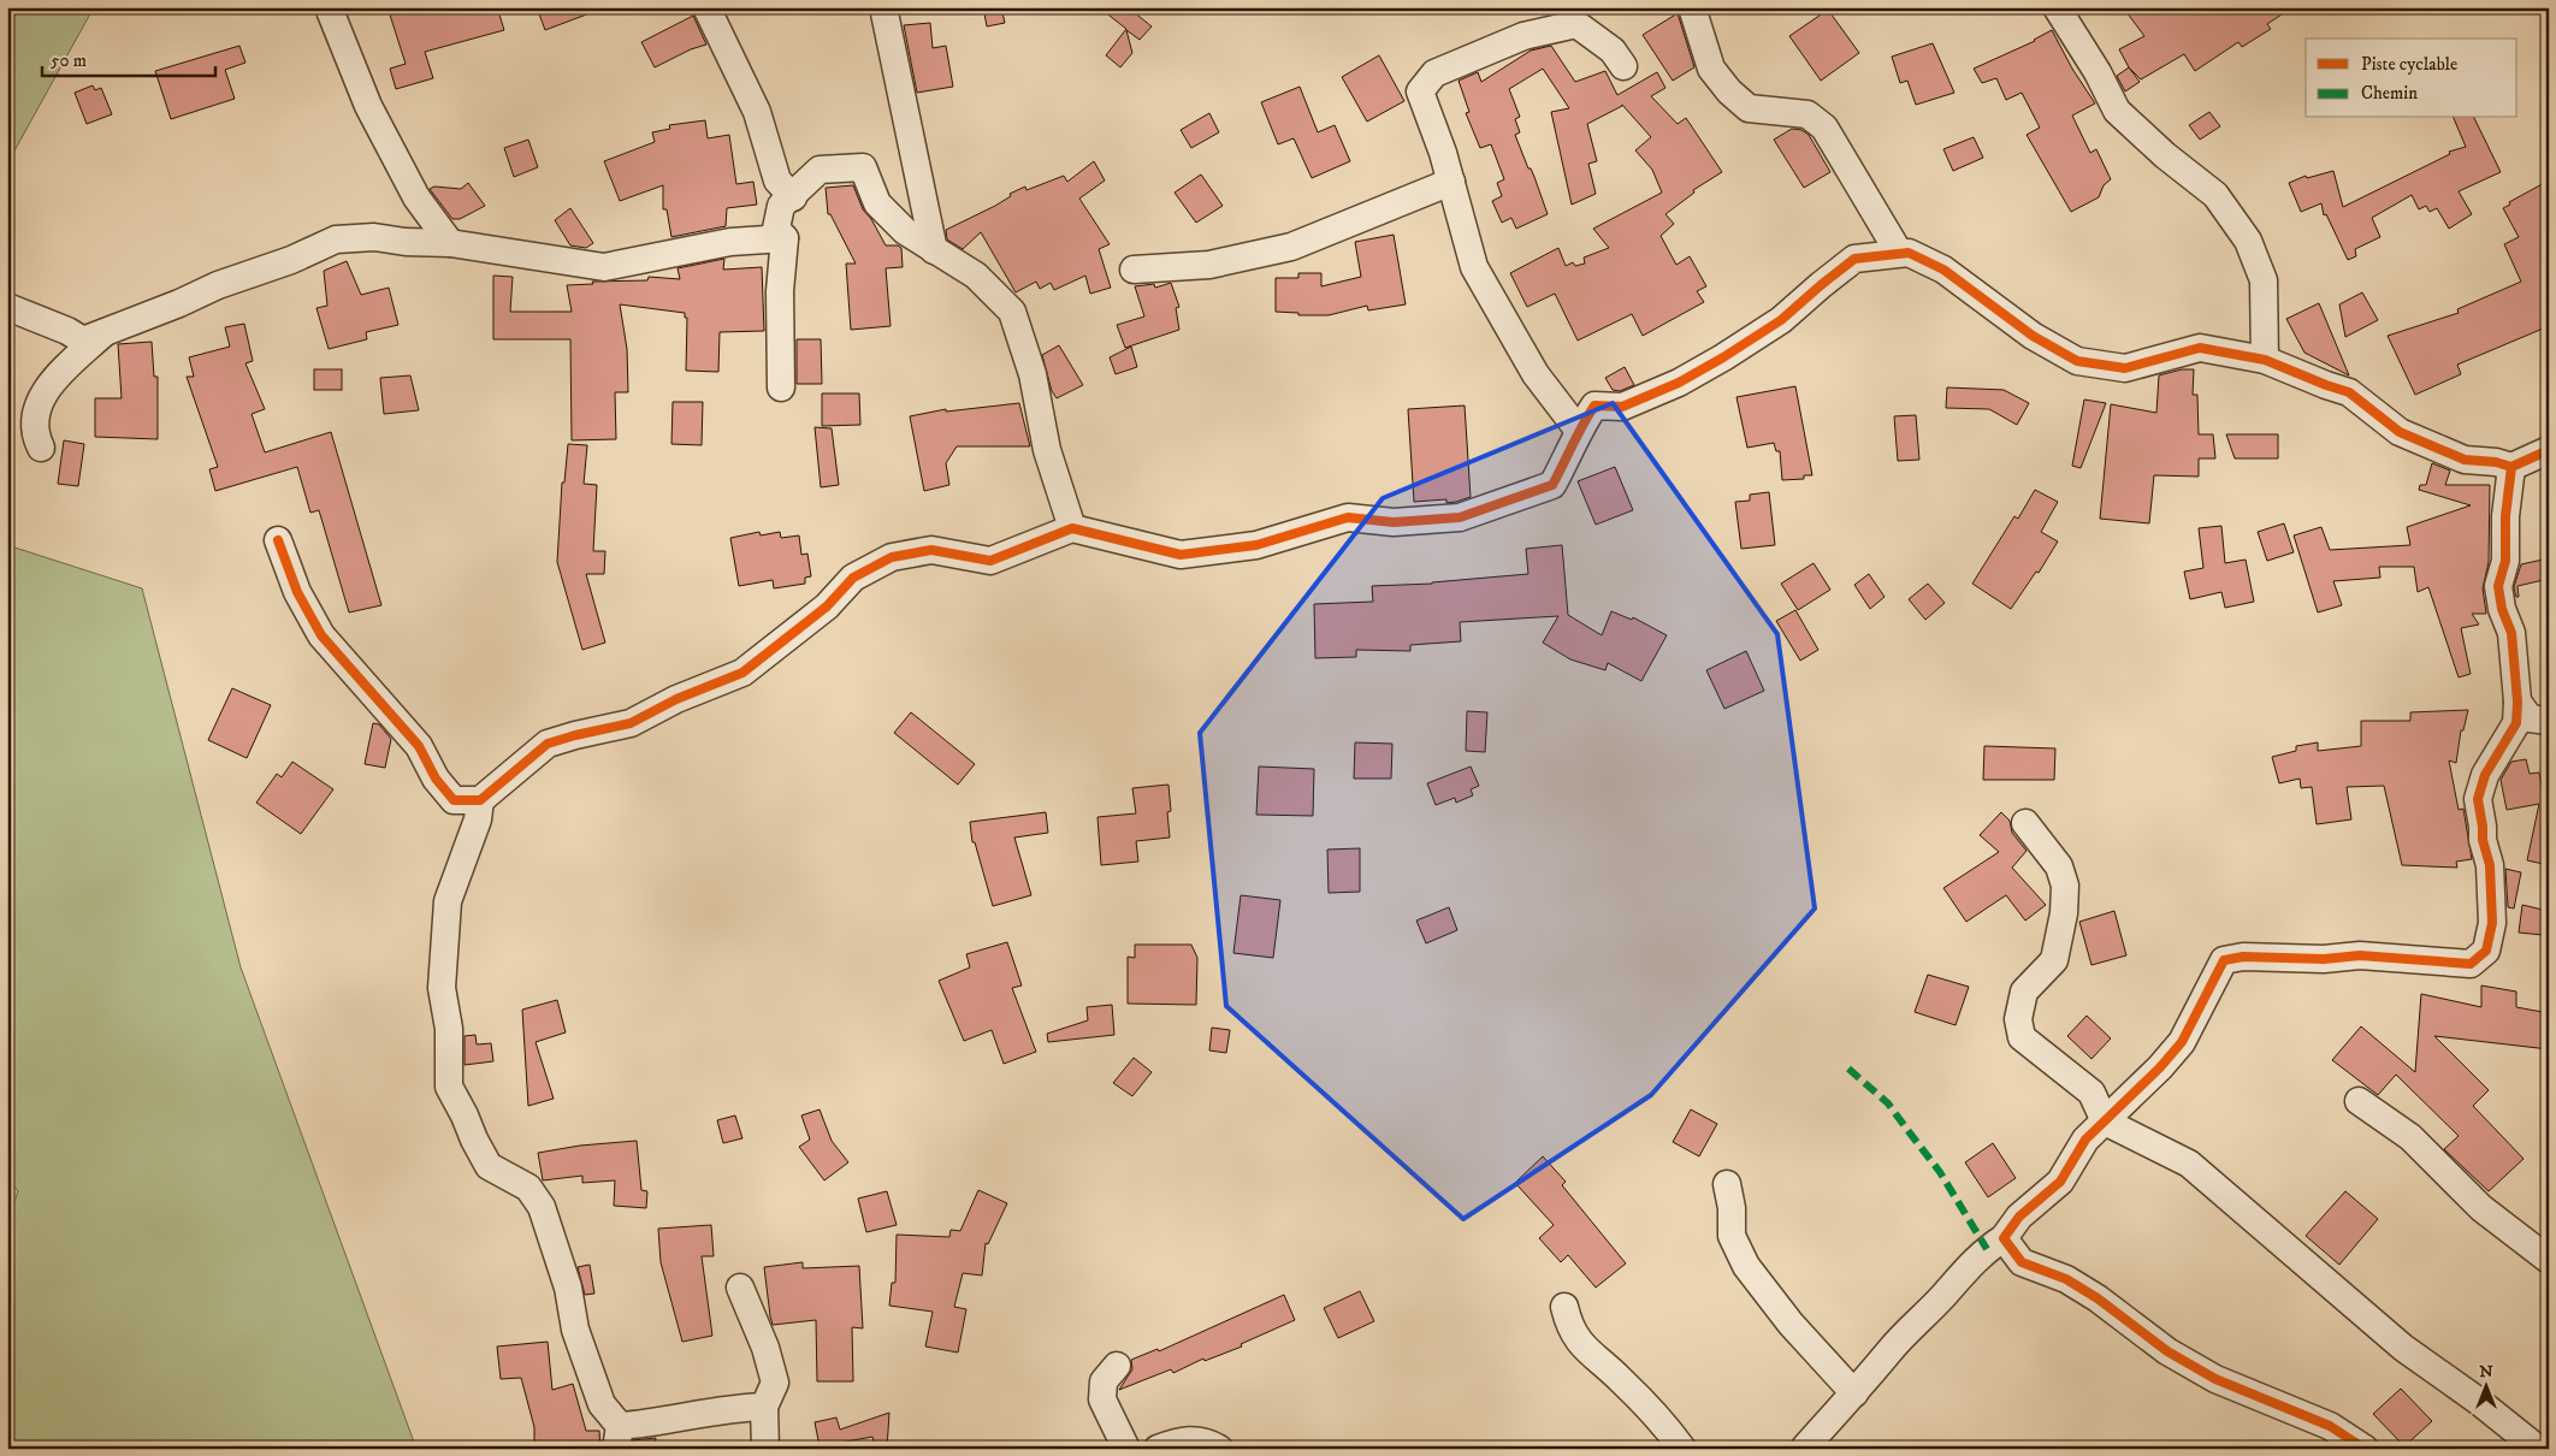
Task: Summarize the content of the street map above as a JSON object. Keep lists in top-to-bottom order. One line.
{"legend":["Piste cyclable","Chemin"],"scale_bar":"50 m","north":"top"}
